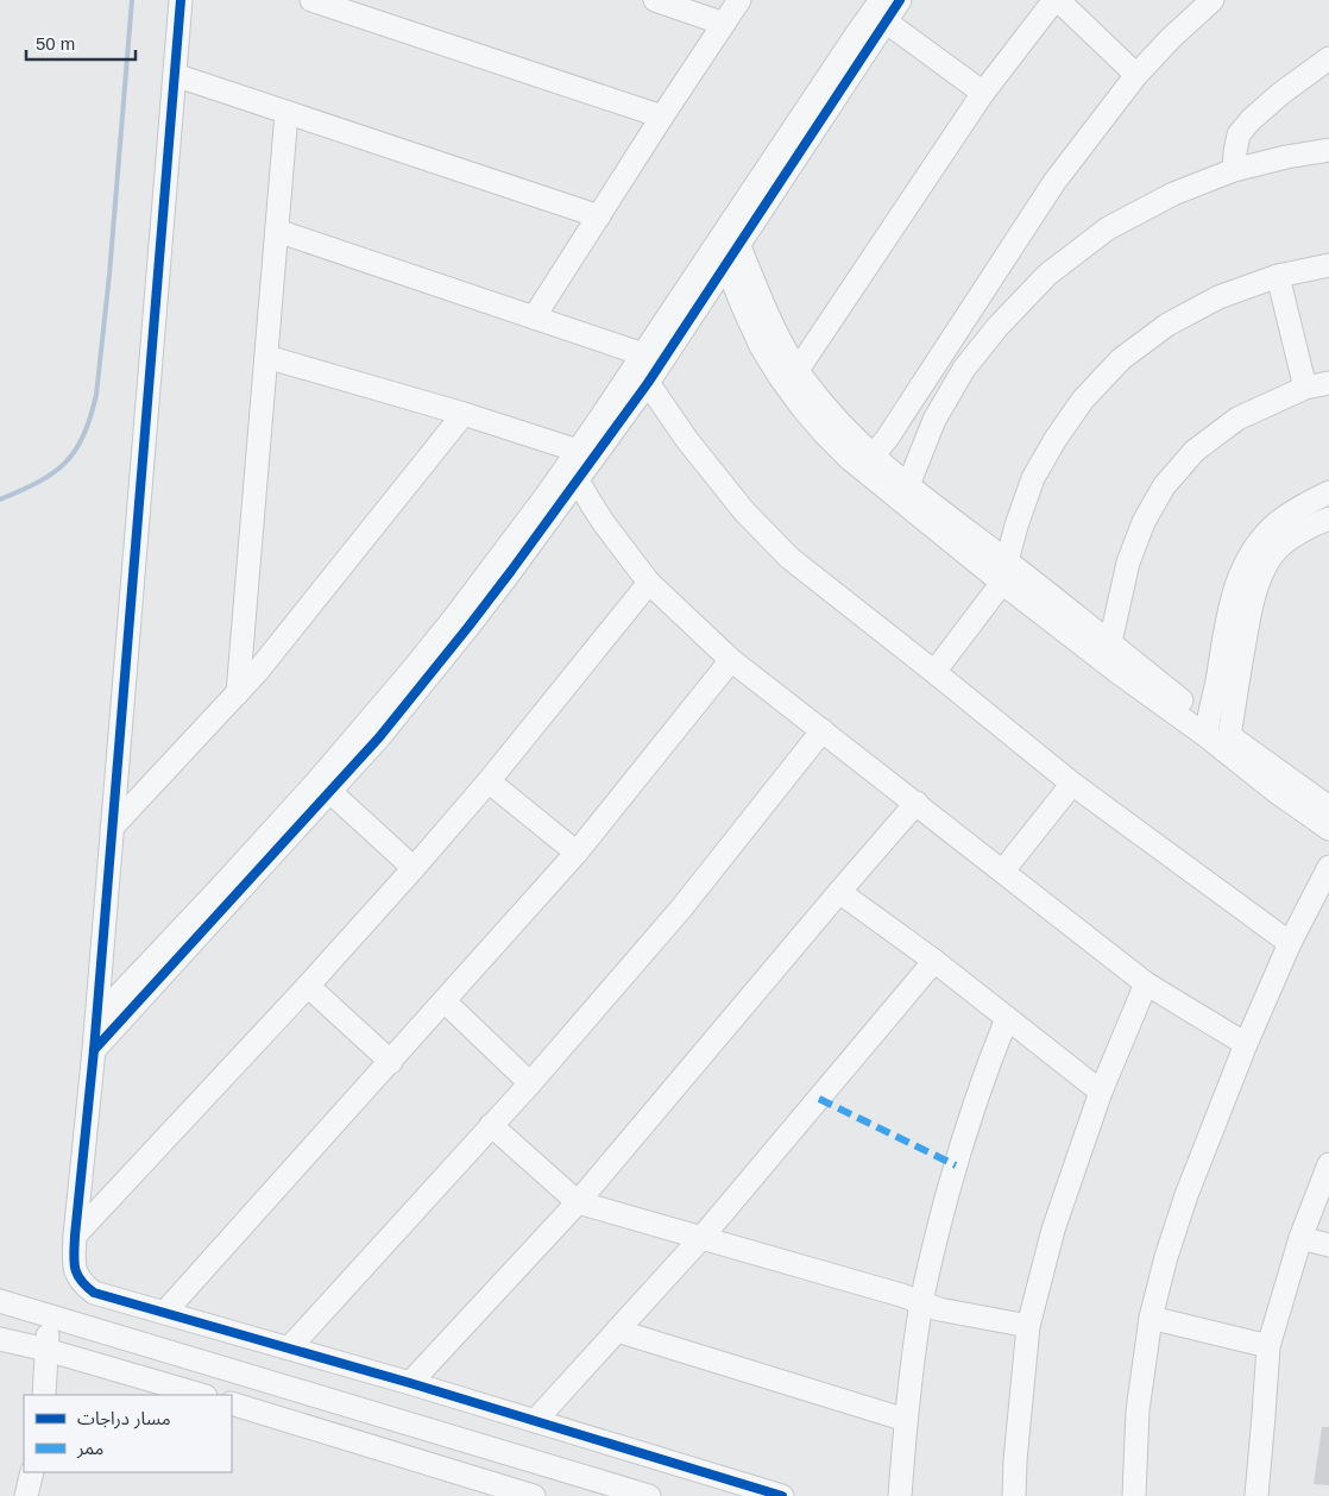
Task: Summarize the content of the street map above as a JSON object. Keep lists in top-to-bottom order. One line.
{"legend":["مسار دراجات","ممر"],"scale_bar":"50 m"}
